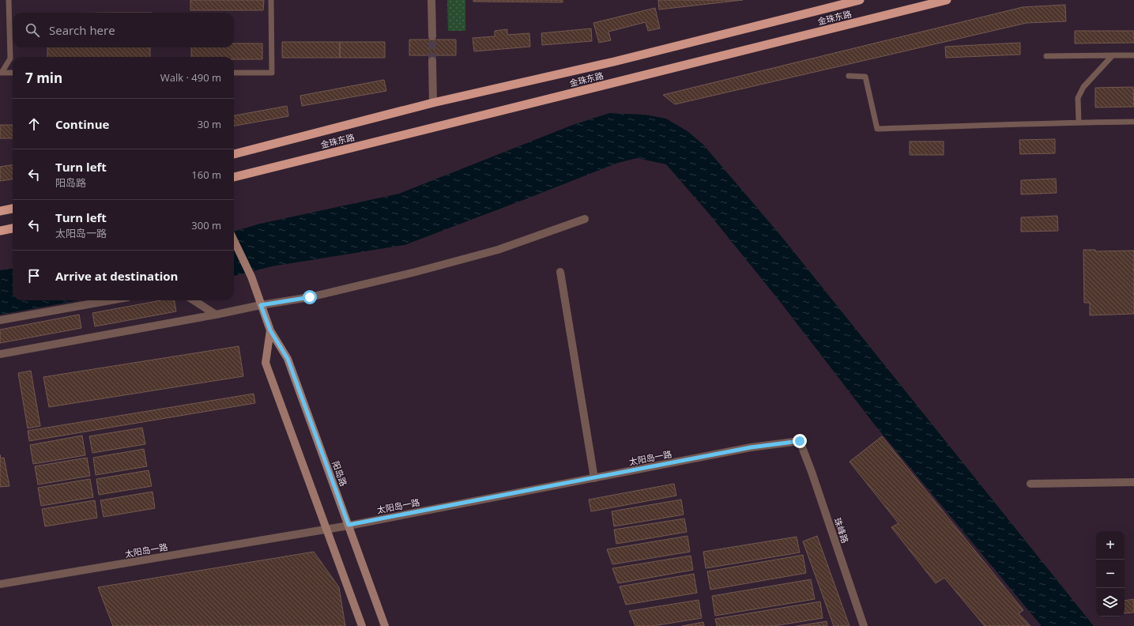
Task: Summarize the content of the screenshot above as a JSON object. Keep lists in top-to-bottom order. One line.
{"streets":{"highway":["金珠东路"],"main road":["阳岛路"],"street":["太阳岛一路","珠峰路"]},"crossings":[["太阳岛一路","阳岛路"],["太阳岛一路","珠峰路"]],"page":{"search":"Search here","heading":["7 min","Walk · 490 m"],"list":[["Continue","30 m"],["Turn left","阳岛路","160 m"],["Turn left","太阳岛一路","300 m"],"Arrive at destination"],"map_buttons":["+","−"]}}
